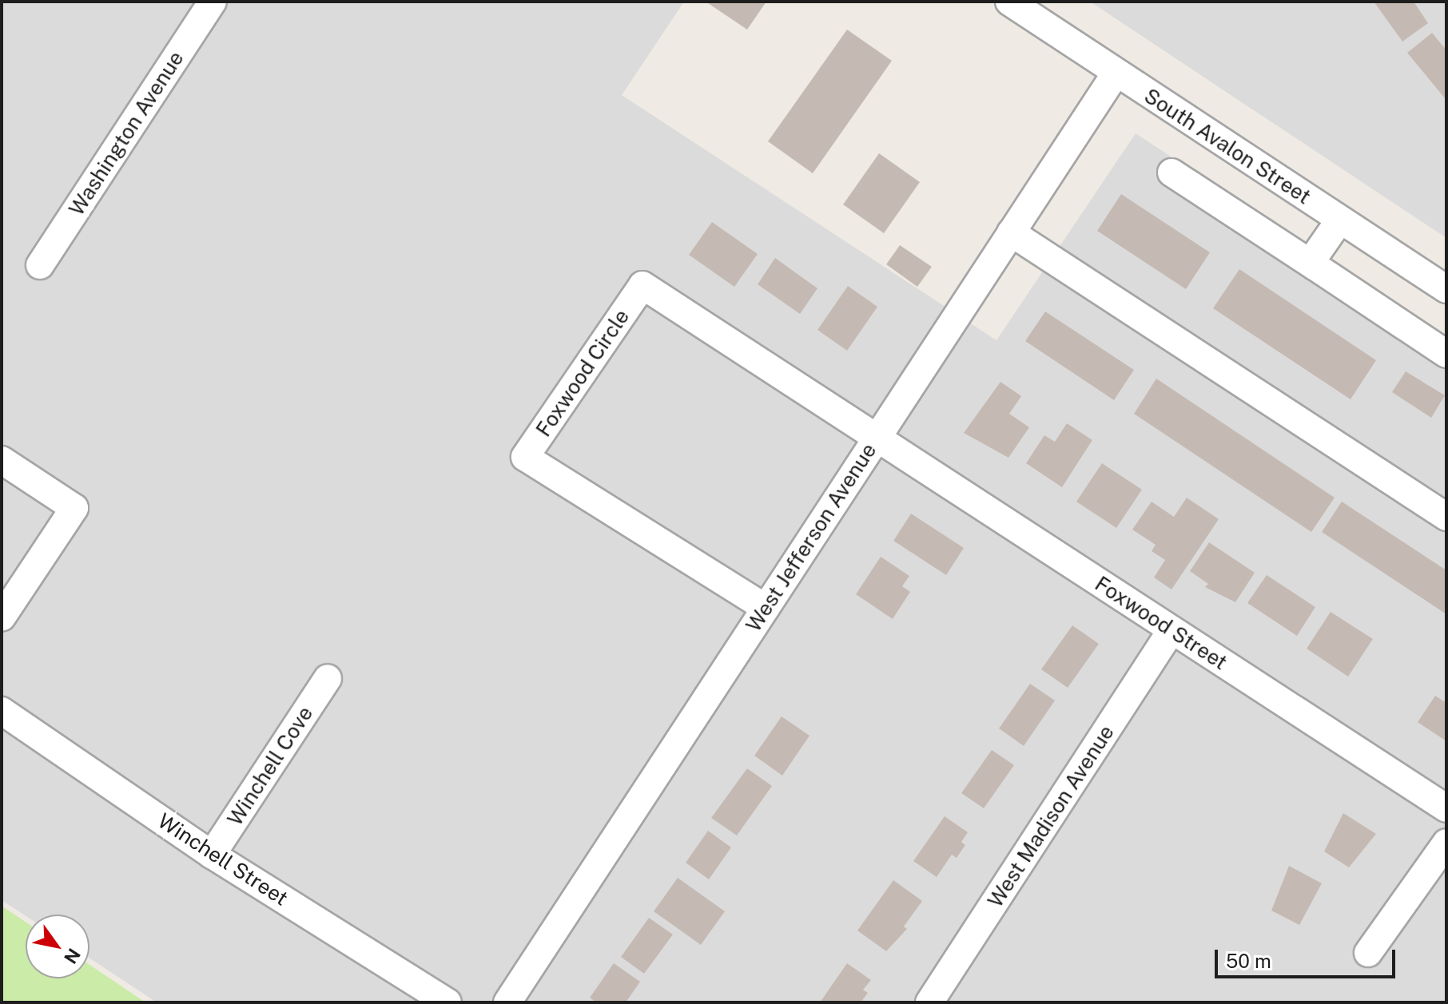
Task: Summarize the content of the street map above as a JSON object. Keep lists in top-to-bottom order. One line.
{"streets":{"street":["Washington Avenue","South Avalon Street","Foxwood Circle","West Jefferson Avenue","Foxwood Street","Winchell Cove","West Madison Avenue","Winchell Street"]},"crossings":[["South Avalon Street","West Jefferson Avenue"],["Foxwood Circle","West Jefferson Avenue"],["Foxwood Circle","Foxwood Street"],["West Jefferson Avenue","Foxwood Street"],["Foxwood Street","West Madison Avenue"],["Winchell Cove","Winchell Street"]],"scale_bar":"50 m","north":"bottom right"}
